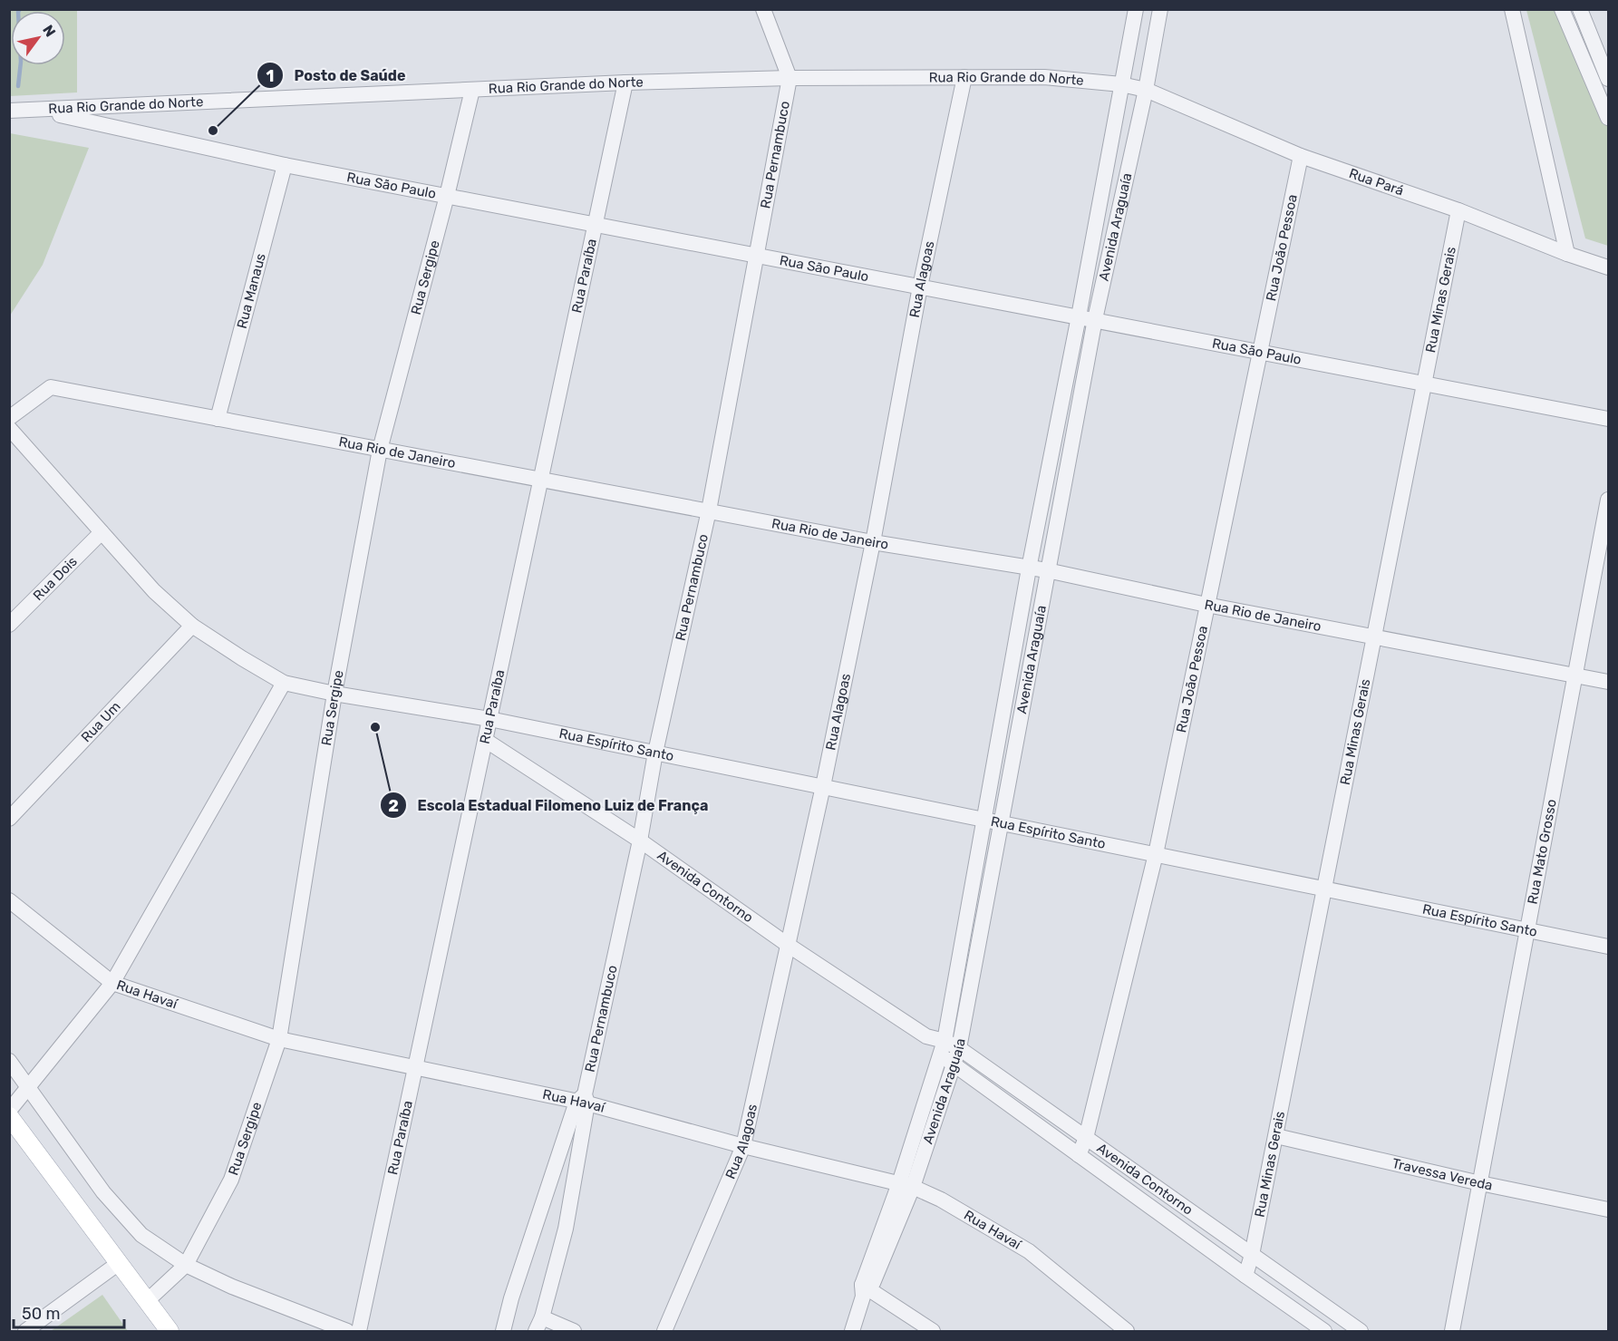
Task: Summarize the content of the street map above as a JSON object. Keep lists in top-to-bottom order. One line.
{"streets":{"street":["Rua Rio Grande do Norte","Rua Pernambuco","Rua Pará","Rua São Paulo","Avenida Araguaía","Rua João Pessoa","Rua Paraíba","Rua Sergipe","Rua Alagoas","Rua Manaus","Rua Minas Gerais","Rua Rio de Janeiro","Rua Dois","Rua Um","Rua Espírito Santo","Rua Mato Grosso","Avenida Contorno","Rua Havaí","Travessa Vereda"]},"crossings":[["Rua Rio Grande do Norte","Rua Pernambuco"],["Rua Rio Grande do Norte","Rua Pará"],["Rua Rio Grande do Norte","Rua São Paulo"],["Rua Rio Grande do Norte","Avenida Araguaía"],["Rua Rio Grande do Norte","Rua Paraíba"],["Rua Rio Grande do Norte","Rua Sergipe"],["Rua Rio Grande do Norte","Rua Alagoas"],["Rua Pernambuco","Rua São Paulo"],["Rua Pernambuco","Rua Rio de Janeiro"],["Rua Pernambuco","Rua Espírito Santo"],["Rua Pernambuco","Avenida Contorno"],["Rua Pernambuco","Rua Havaí"],["Rua Pará","Avenida Araguaía"],["Rua Pará","Rua João Pessoa"],["Rua Pará","Rua Minas Gerais"],["Rua São Paulo","Avenida Araguaía"],["Rua São Paulo","Rua João Pessoa"],["Rua São Paulo","Rua Paraíba"],["Rua São Paulo","Rua Sergipe"],["Rua São Paulo","Rua Alagoas"],["Rua São Paulo","Rua Manaus"],["Rua São Paulo","Rua Minas Gerais"],["Avenida Araguaía","Rua Rio de Janeiro"],["Avenida Araguaía","Rua Espírito Santo"],["Avenida Araguaía","Avenida Contorno"],["Avenida Araguaía","Rua Havaí"],["Rua João Pessoa","Rua Rio de Janeiro"],["Rua João Pessoa","Rua Espírito Santo"],["Rua João Pessoa","Avenida Contorno"],["Rua Paraíba","Rua Rio de Janeiro"],["Rua Paraíba","Rua Espírito Santo"],["Rua Paraíba","Avenida Contorno"],["Rua Paraíba","Rua Havaí"],["Rua Sergipe","Rua Rio de Janeiro"],["Rua Sergipe","Rua Espírito Santo"],["Rua Sergipe","Rua Havaí"],["Rua Alagoas","Rua Rio de Janeiro"],["Rua Alagoas","Rua Espírito Santo"],["Rua Alagoas","Avenida Contorno"],["Rua Alagoas","Rua Havaí"],["Rua Manaus","Rua Rio de Janeiro"],["Rua Minas Gerais","Rua Rio de Janeiro"],["Rua Minas Gerais","Rua Espírito Santo"],["Rua Minas Gerais","Avenida Contorno"],["Rua Minas Gerais","Travessa Vereda"],["Rua Rio de Janeiro","Rua Mato Grosso"],["Rua Dois","Rua Espírito Santo"],["Rua Um","Rua Espírito Santo"],["Rua Espírito Santo","Rua Mato Grosso"],["Rua Mato Grosso","Travessa Vereda"]],"places":["Posto de Saúde","Escola Estadual Filomeno Luiz de França"],"scale_bar":"50 m","north":"top right"}
